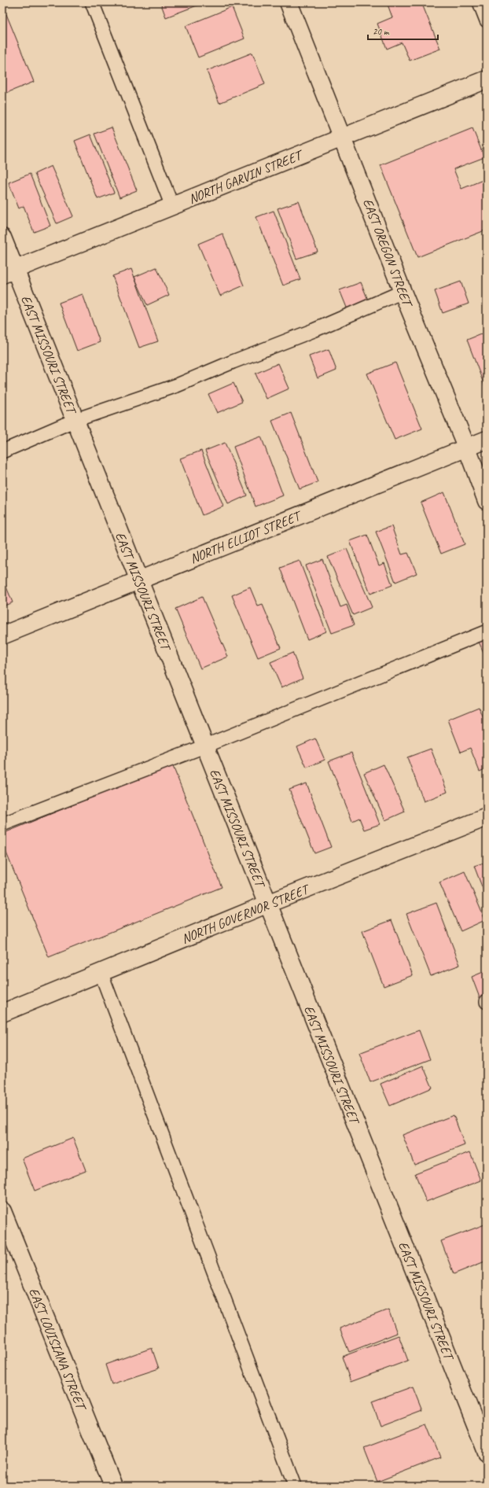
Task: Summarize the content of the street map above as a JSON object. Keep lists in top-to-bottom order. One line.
{"streets":{"street":["NORTH GARVIN STREET","EAST OREGON STREET","EAST MISSOURI STREET","NORTH ELLIOT STREET","NORTH GOVERNOR STREET","EAST LOUISIANA STREET"]},"crossings":[["NORTH GARVIN STREET","EAST OREGON STREET"],["NORTH GARVIN STREET","EAST MISSOURI STREET"],["EAST OREGON STREET","NORTH ELLIOT STREET"],["EAST MISSOURI STREET","NORTH ELLIOT STREET"],["EAST MISSOURI STREET","NORTH GOVERNOR STREET"]],"scale_bar":"20 m"}
